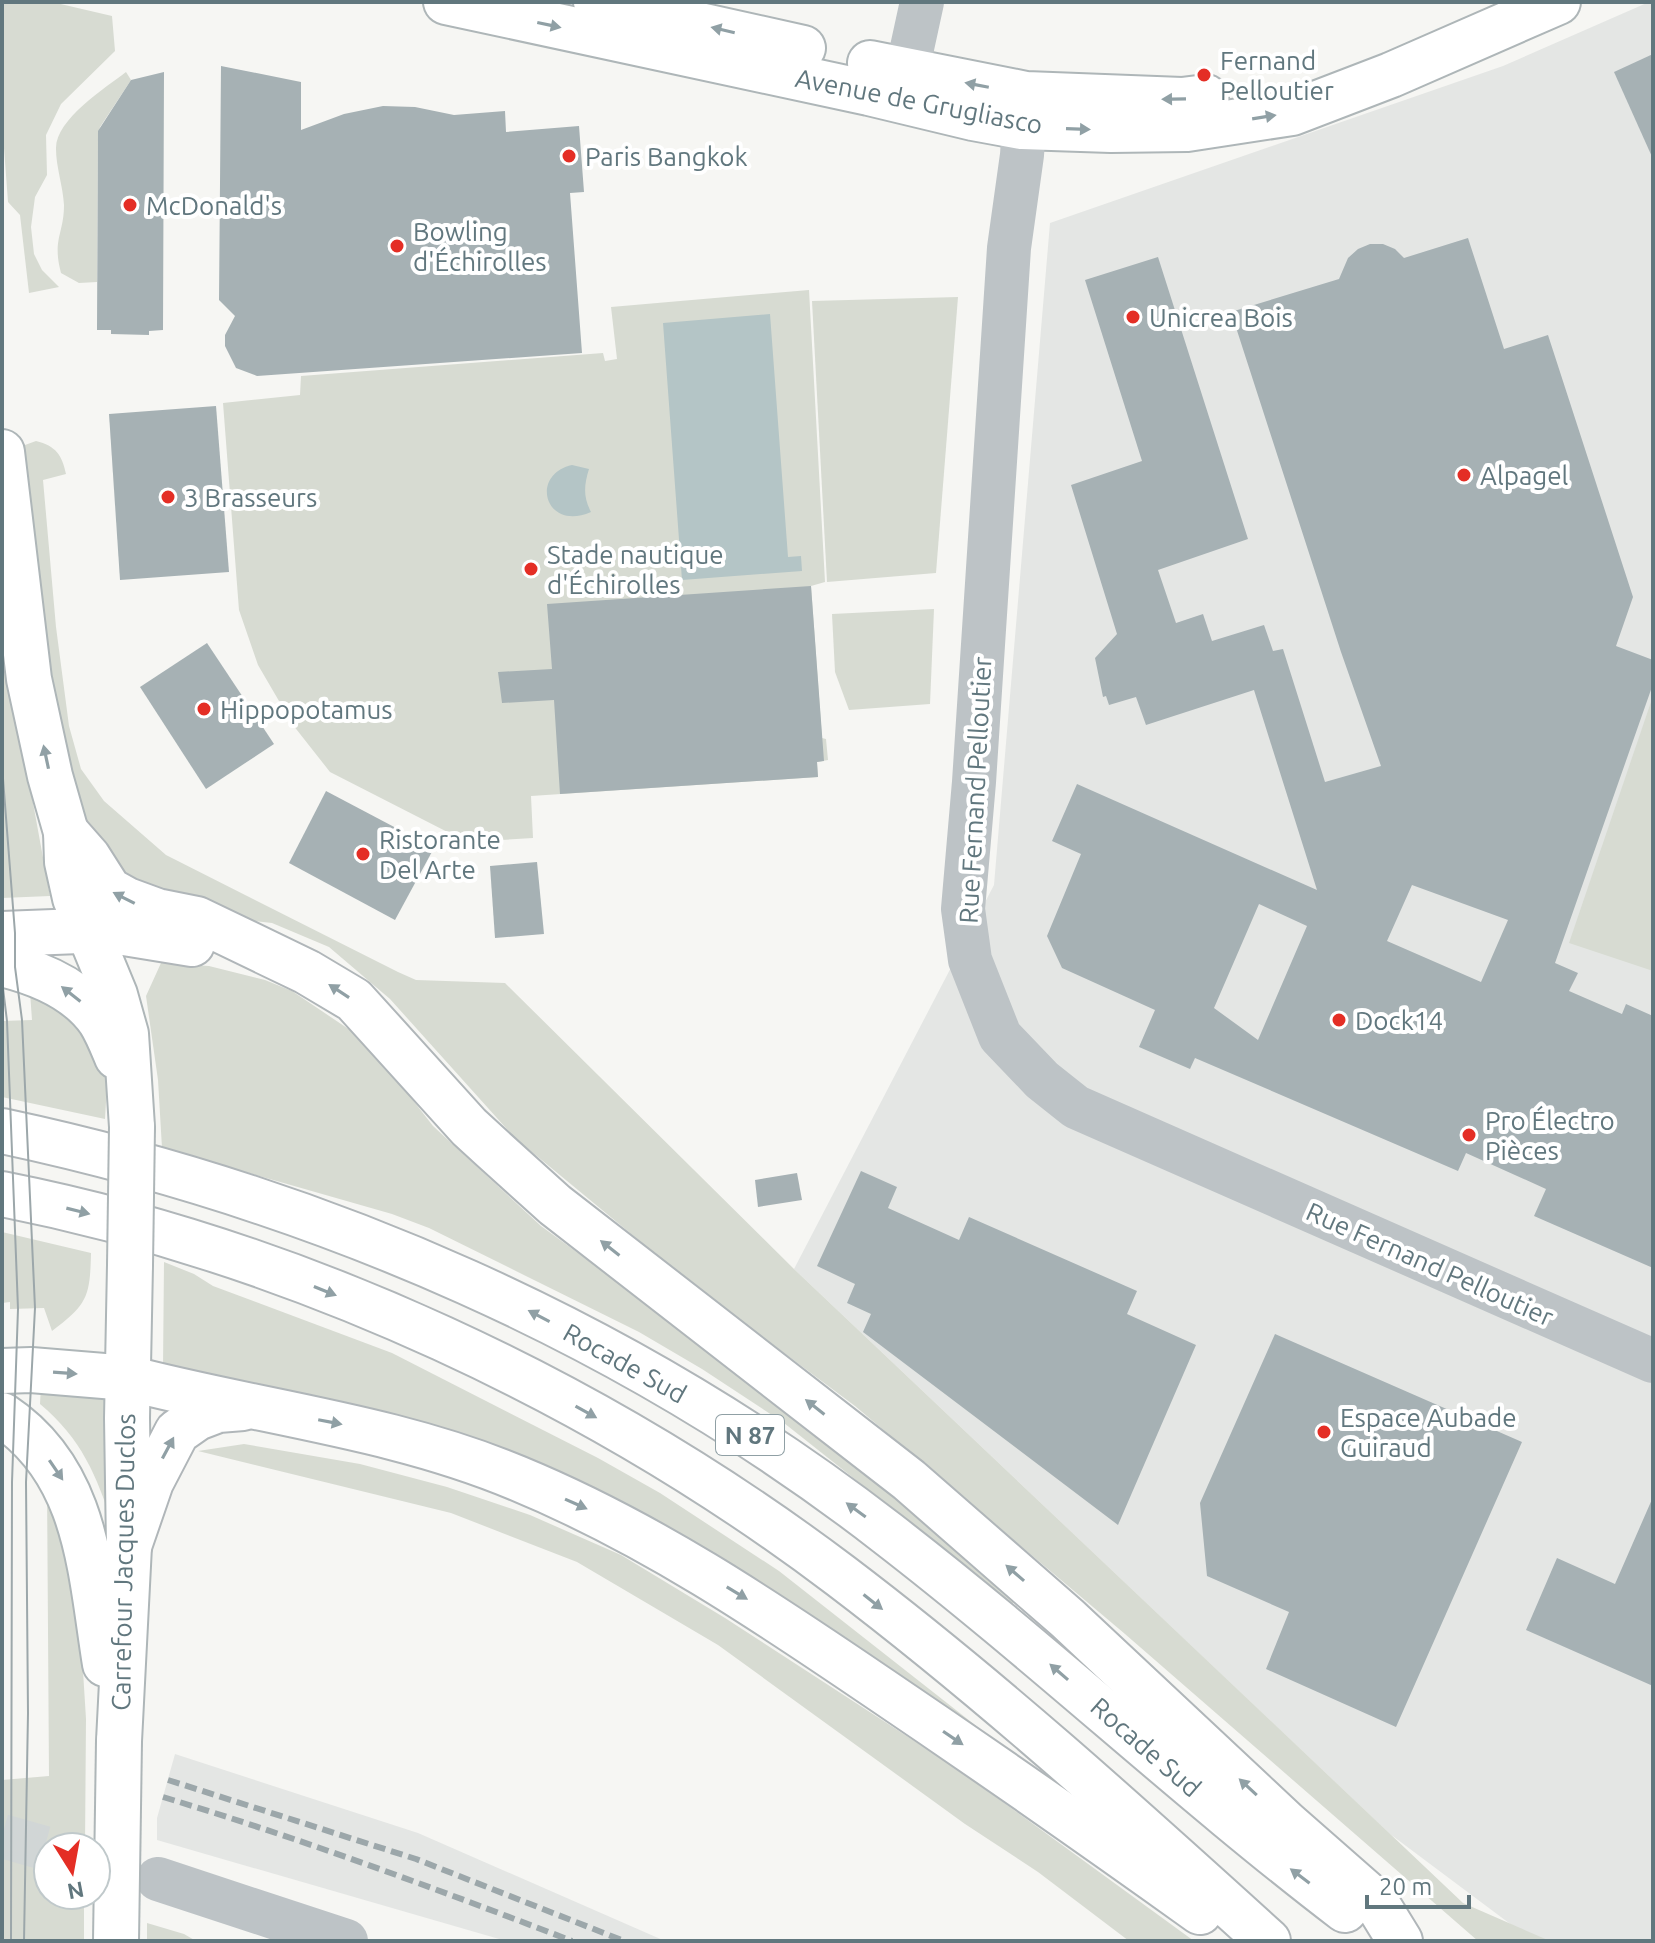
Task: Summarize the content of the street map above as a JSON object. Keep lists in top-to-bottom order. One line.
{"streets":{"main road":["Avenue de Grugliasco","Rocade Sud","N 87","Carrefour Jacques Duclos"],"street":["Rue Fernand Pelloutier"]},"crossings":[["Avenue de Grugliasco","Rue Fernand Pelloutier"]],"places":["Fernand Pelloutier","Paris Bangkok","McDonald's","Bowling d'Échirolles","Unicrea Bois","Alpagel","3 Brasseurs","Stade nautique d'Échirolles","Hippopotamus","Ristorante Del Arte","Dock14","Pro Électro Pièces","Espace Aubade Guiraud"],"scale_bar":"20 m","north":"bottom"}
